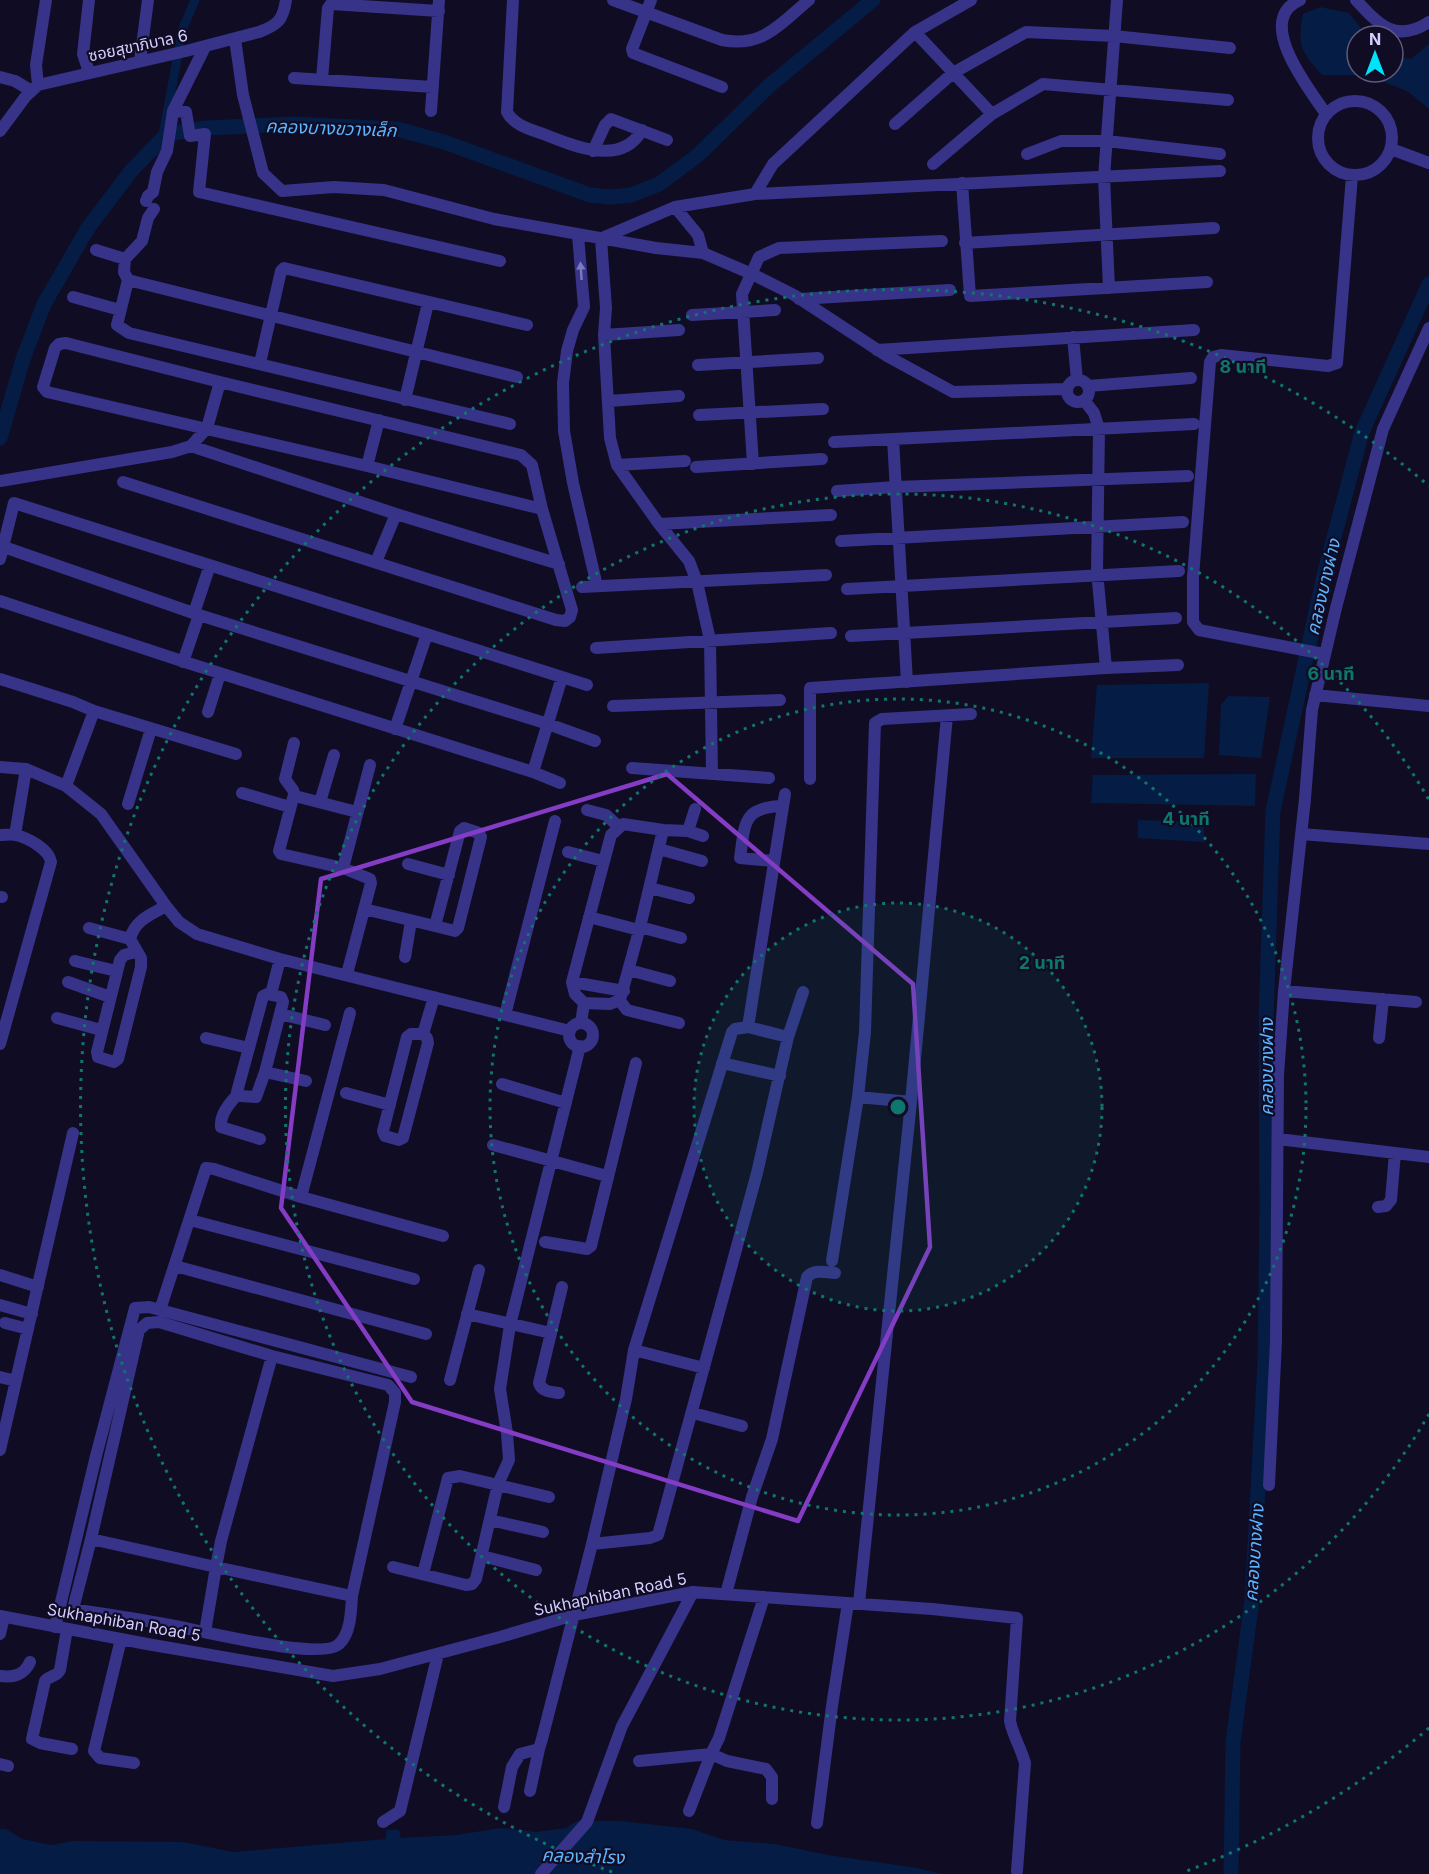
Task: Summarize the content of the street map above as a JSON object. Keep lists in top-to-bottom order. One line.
{"streets":{"street":["ซอยสุขาภิบาล 6","Sukhaphiban Road 5"]},"water":["คลองบางขวางเล็ก","คลองบางฝาง","คลองสำโรง"],"north":"top","rings":["8 นาที","6 นาที","4 นาที","2 นาที"]}
